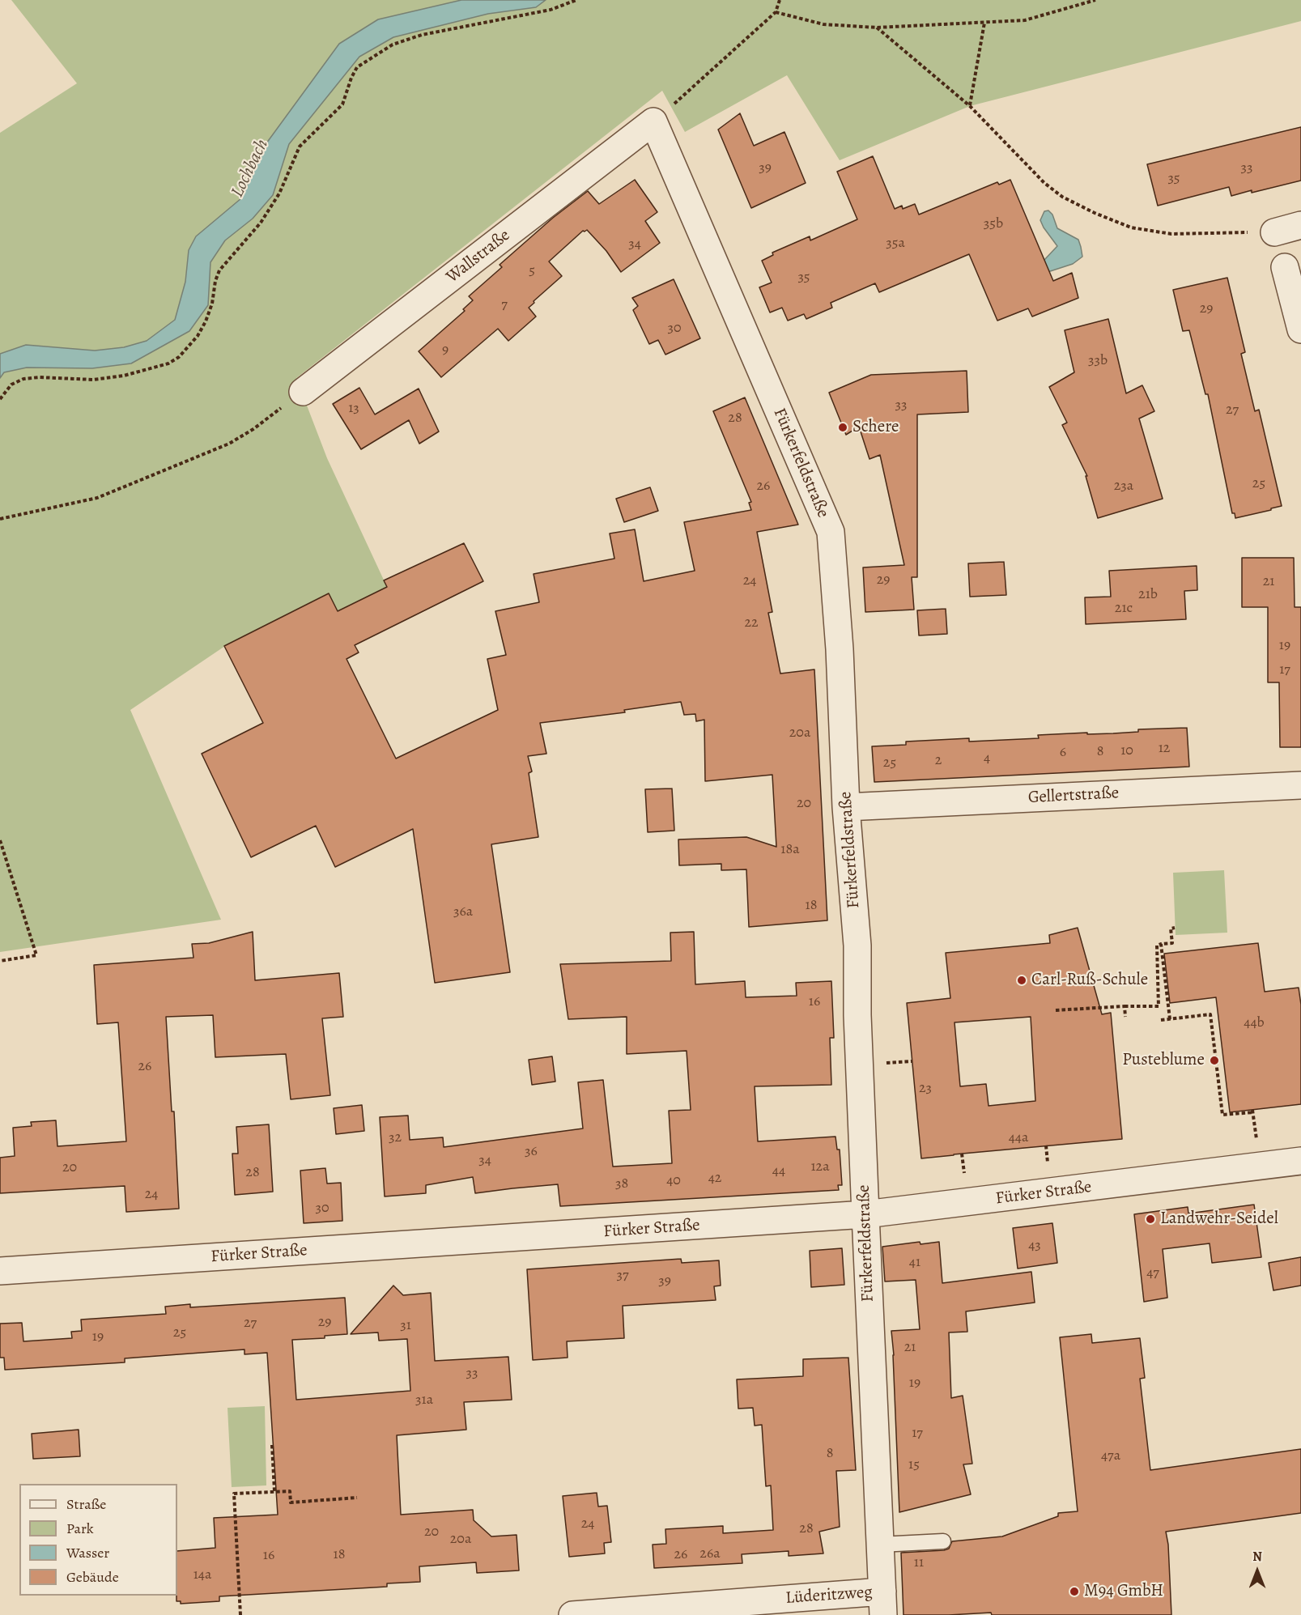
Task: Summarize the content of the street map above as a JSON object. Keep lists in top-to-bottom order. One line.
{"streets":{"street":["Wallstraße","Fürkerfeldstraße","Gellertstraße","Fürker Straße","Lüderitzweg"]},"crossings":[["Wallstraße","Fürkerfeldstraße"],["Fürkerfeldstraße","Gellertstraße"],["Fürkerfeldstraße","Fürker Straße"],["Fürkerfeldstraße","Lüderitzweg"]],"water":["Lochbach"],"places":["Schere","Carl-Ruß-Schule","Pusteblume","Landwehr-Seidel","M94 GmbH"],"house_numbers":["39","33","35","35b","35a","34","5","35","7","29","30","9","33b","33","13","27","28","25","26","23a","29","24","21","21b","21c","22","19","17","20a","12","10","8","6","4","2","25","20","18a","18","36a","16","44b","26","23","32","44a","36","34","12a","20","44","28","42","40","38","24","30","43","41","47","37","39","29","27","31","25","19","21","33","19","31a","17","8","47a","15","24","28","20","20a","26a","18","26","16","11","14a"],"legend":["Straße","Park","Wasser","Gebäude"],"north":"top"}
